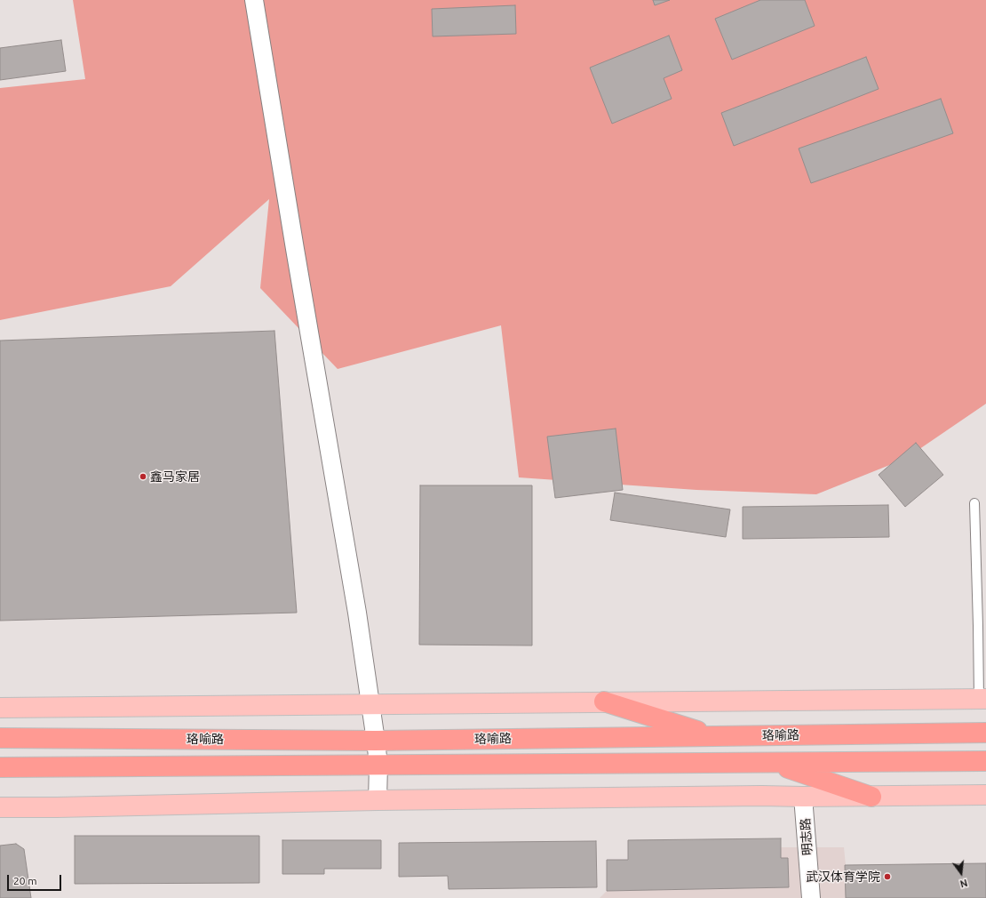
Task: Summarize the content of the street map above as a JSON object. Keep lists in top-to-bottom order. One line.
{"streets":{"highway":["珞喻路"],"street":["明志路"]},"places":["鑫马家居","武汉体育学院"],"scale_bar":"20 m","north":"bottom"}
